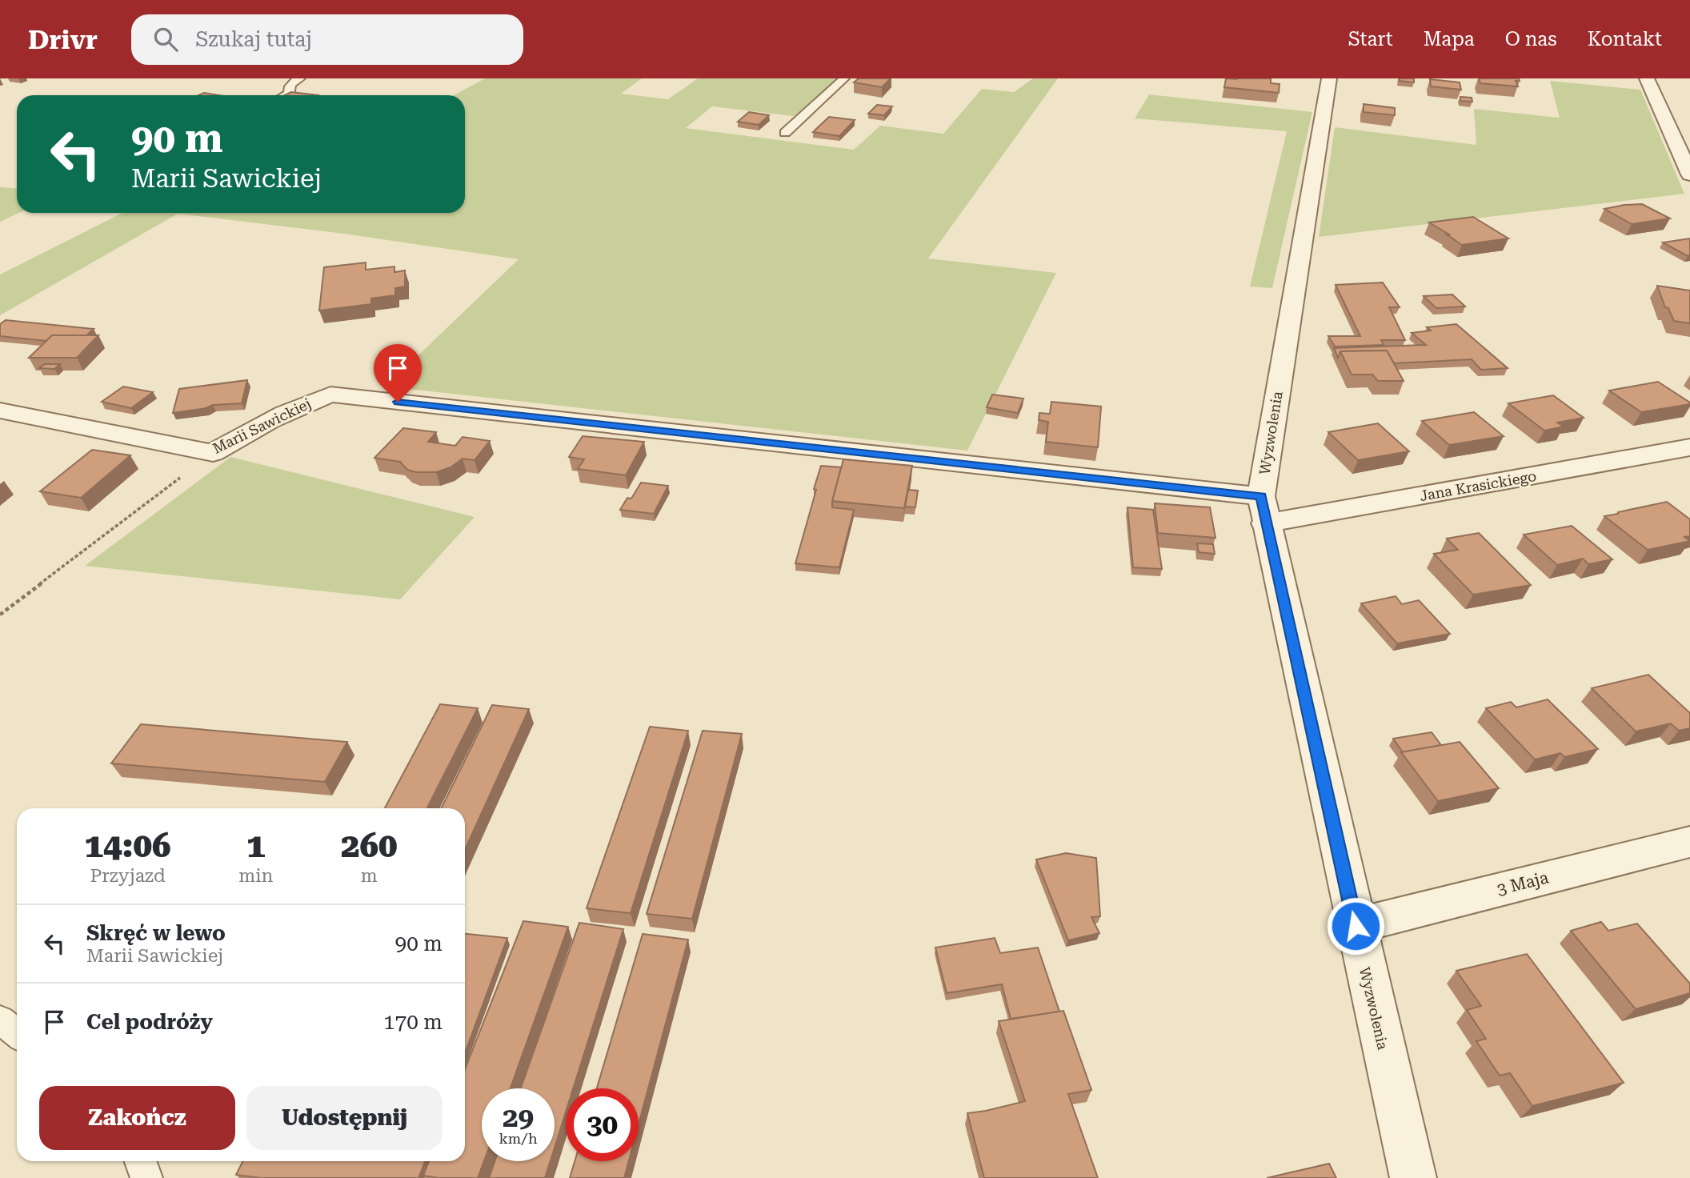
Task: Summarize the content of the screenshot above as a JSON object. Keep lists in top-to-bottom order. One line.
{"streets":{"street":["Marii Sawickiej","Wyzwolenia","Jana Krasickiego","3 Maja"]},"crossings":[["Marii Sawickiej","Wyzwolenia"],["Marii Sawickiej","Jana Krasickiego"],["Wyzwolenia","Jana Krasickiego"],["Wyzwolenia","3 Maja"]],"page":{"header":"Drivr","search":"Szukaj tutaj","nav":["Start","Mapa","O nas","Kontakt"],"turn":["90 m","Marii Sawickiej"],"eta":["14:06","Przyjazd","1","min","260","m"],"list":[{"name":"Skręć w lewo","note":"Marii Sawickiej","value":"90 m"},{"name":"Cel podróży","value":"170 m"}],"buttons":["Zakończ","Udostępnij"],"speed":"29 km/h","limit":"30"}}
